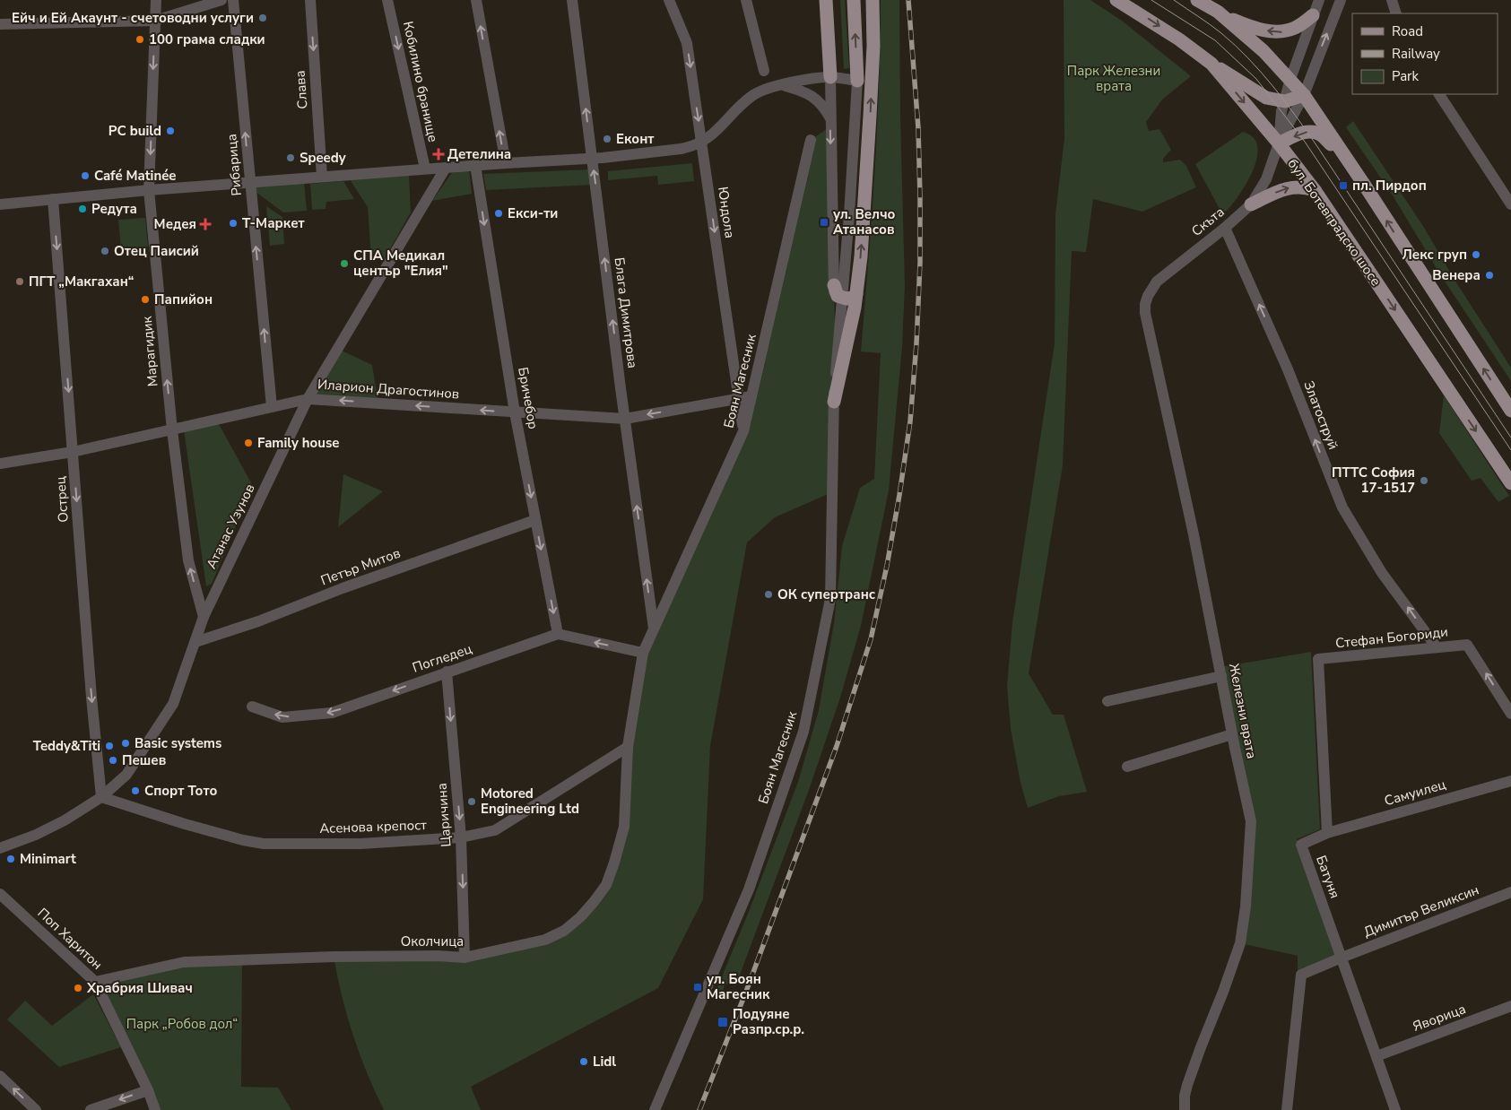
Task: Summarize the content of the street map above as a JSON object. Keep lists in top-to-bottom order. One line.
{"streets":{"main road":["бул. Ботевградско шосе"],"street":["Кобилино бранище","Слава","Рибарица","Юндола","Скъта","Блага Димитрова","Марагидик","Боян Магесник","Иларион Драгостинов","Бричебор","Златоструй","Острец","Атанас Узунов","Петър Митов","Стефан Богориди","Погледец","Железни врата","Самуилец","Царичина","Асенова крепост","Батуня","Димитър Великсин","Поп Харитон","Околчица","Яворица"]},"crossings":[["Рибарица","Иларион Драгостинов"],["Юндола","Боян Магесник"],["Юндола","Иларион Драгостинов"],["Скъта","бул. Ботевградско шосе"],["Скъта","Златоструй"],["Скъта","Железни врата"],["Блага Димитрова","Боян Магесник"],["Блага Димитрова","Иларион Драгостинов"],["Марагидик","Иларион Драгостинов"],["Марагидик","Атанас Узунов"],["Боян Магесник","Иларион Драгостинов"],["Боян Магесник","Асенова крепост"],["Боян Магесник","Околчица"],["Иларион Драгостинов","Бричебор"],["Иларион Драгостинов","Острец"],["Иларион Драгостинов","Атанас Узунов"],["Бричебор","Петър Митов"],["Бричебор","Погледец"],["Златоструй","Стефан Богориди"],["Острец","Атанас Узунов"],["Острец","Асенова крепост"],["Атанас Узунов","Петър Митов"],["Атанас Узунов","Асенова крепост"],["Стефан Богориди","Батуня"],["Погледец","Царичина"],["Самуилец","Батуня"],["Царичина","Асенова крепост"],["Царичина","Околчица"],["Асенова крепост","Околчица"],["Батуня","Димитър Великсин"],["Батуня","Яворица"],["Поп Харитон","Околчица"]],"one_way":["Слава","Рибарица","Юндола","Блага Димитрова","Иларион Драгостинов","Бричебор","Златоструй","Острец","Стефан Богориди","Погледец","Царичина"],"parks":["Парк Железни врата","Парк „Робов дол“"],"places":{"other":["Ейч и Ей Акаунт - счетоводни услуги","100 грама сладки","PC build","Еконт","Speedy","Café Matinée","Редута","Екси-ти","Т-Маркет","Отец Паисий","Лекс груп","СПА Медикaл център \"Елия\"","Венера","ПГТ „Макгахан“","Папийон","Family house","ПТТС София 17-1517","ОК супертранс","Basic systems","Teddy&Titi","Пешев","Спорт Тото","Motored Engineering Ltd","Minimart","Храбрия Шивач","Lidl"],"health":["Детелина","Медея"],"transit":["пл. Пирдоп","ул. Велчо Атанасов","ул. Боян Магесник","Подуяне Разпр.ср.р."]},"legend":["Road","Railway","Park"]}
